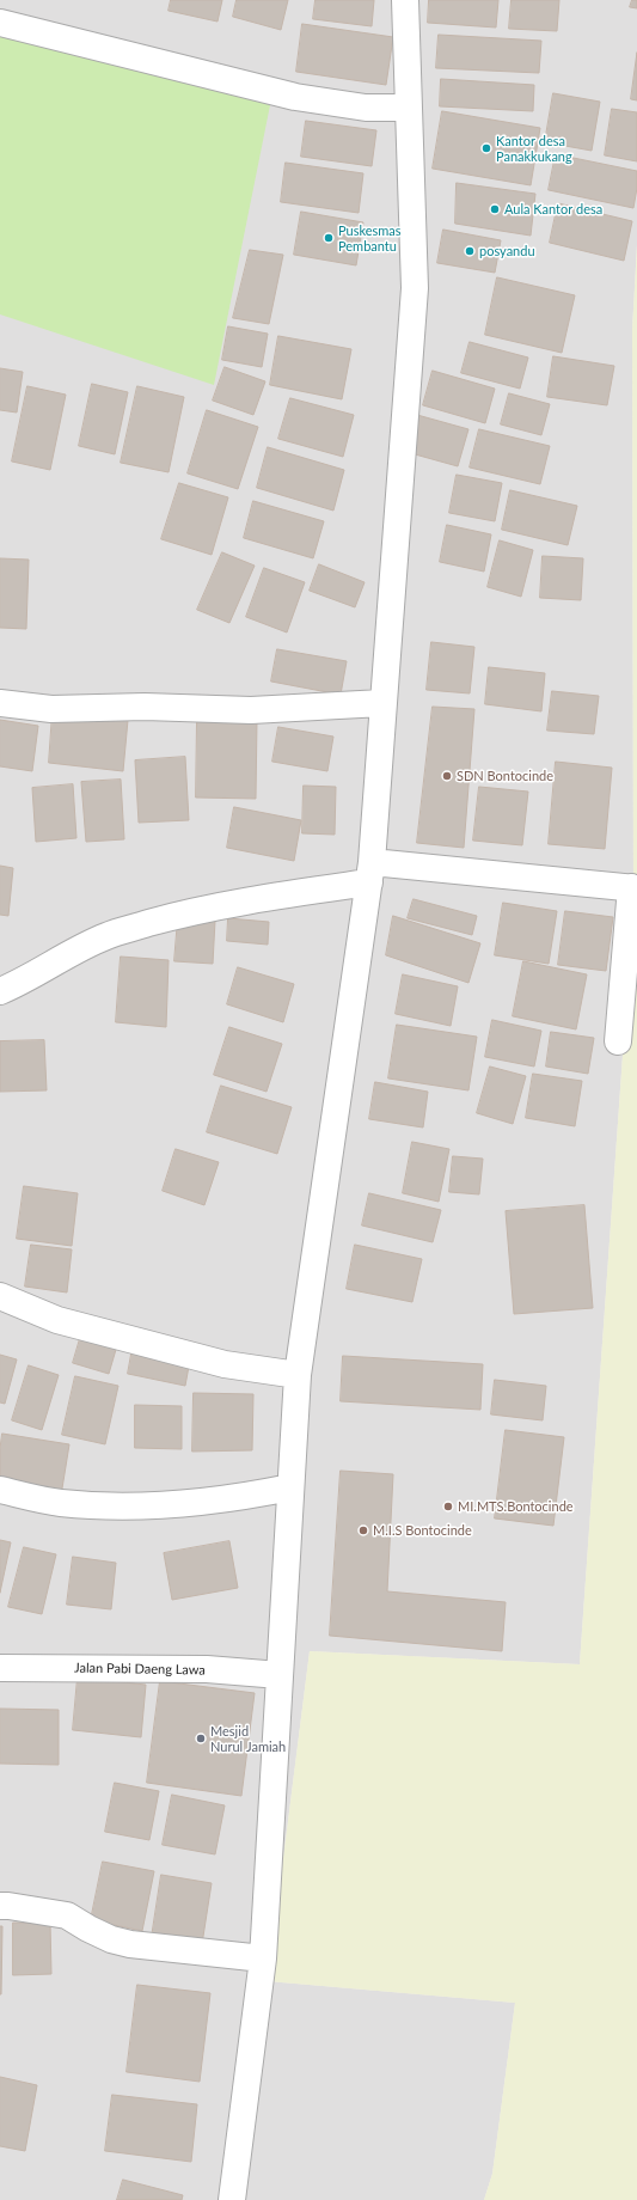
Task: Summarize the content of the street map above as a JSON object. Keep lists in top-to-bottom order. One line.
{"streets":{"street":["Jalan Pabi Daeng Lawa"]},"places":["Kantor desa Panakkukang","Aula Kantor desa","Puskesmas Pembantu","posyandu","SDN Bontocinde","MI.MTS.Bontocinde","M.I.S Bontocinde","Mesjid Nurul Jamiah"]}
